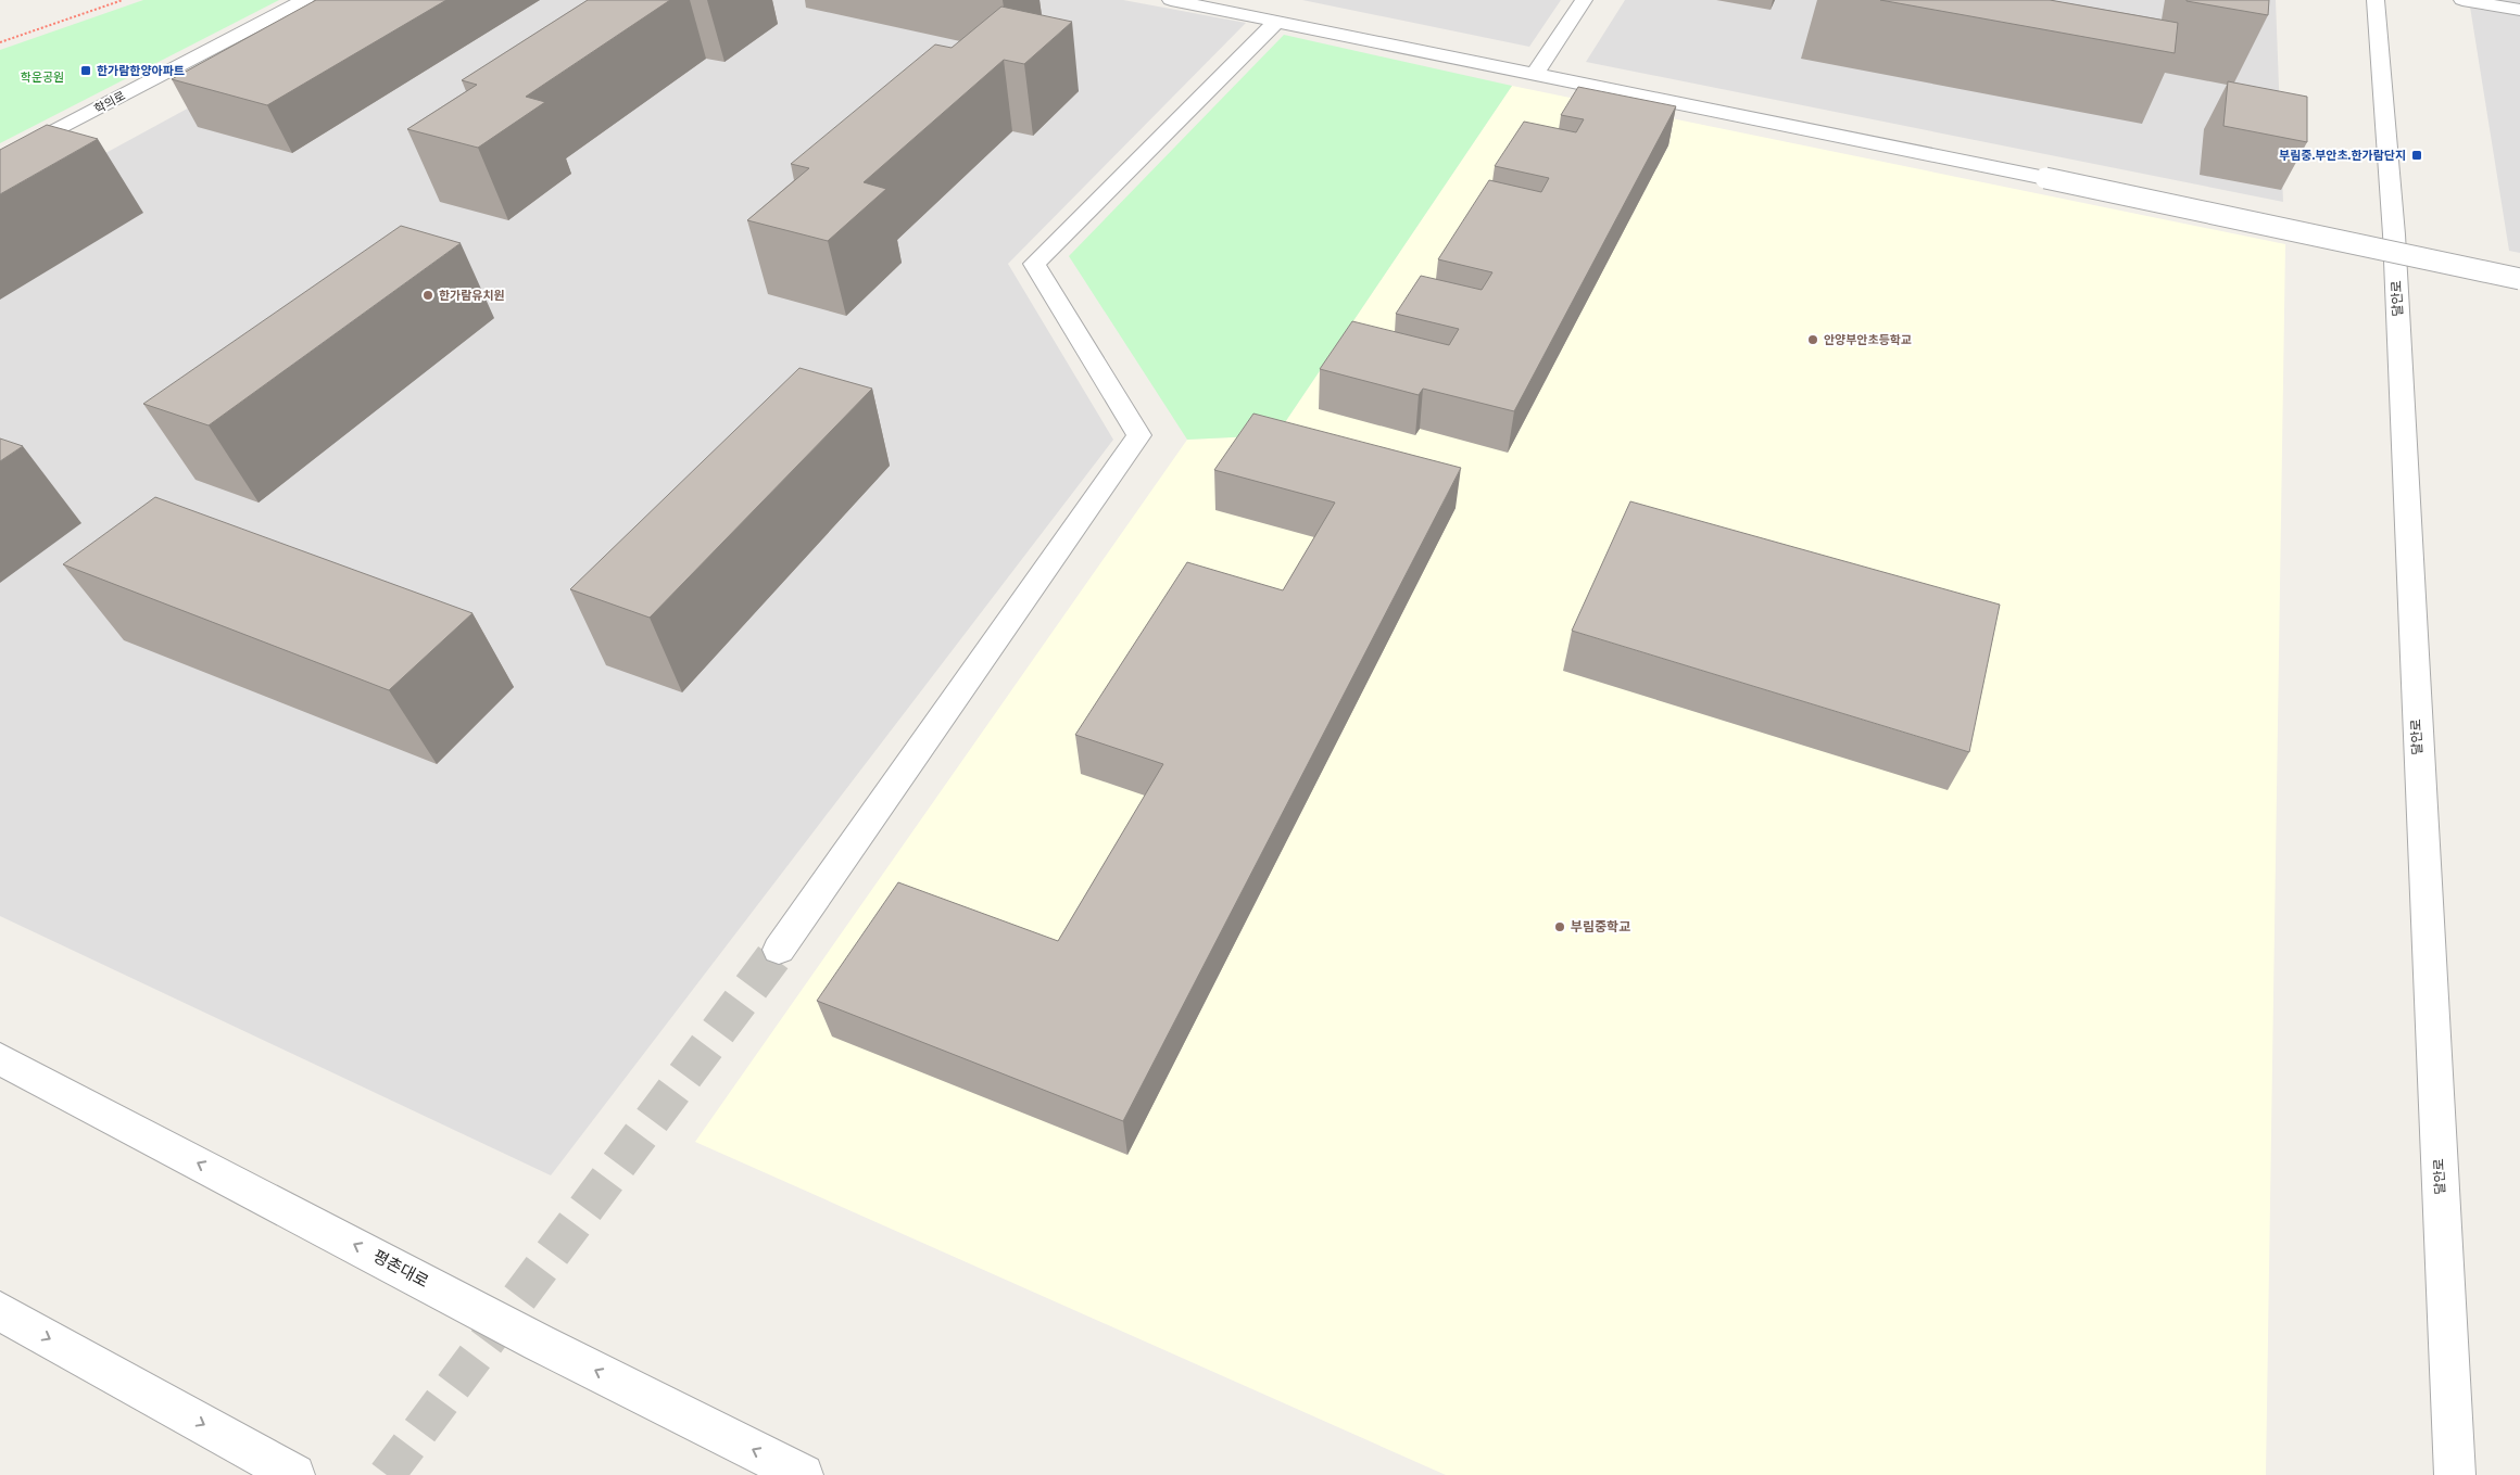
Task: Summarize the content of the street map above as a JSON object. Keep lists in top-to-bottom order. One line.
{"streets":{"street":["학의로","달안로","평촌대로"]},"parks":["학운공원"],"places":{"transit":["한가람한양아파트","부림중.부안초.한가람단지"],"other":["한가람유치원","안양부안초등학교","부림중학교"]}}
